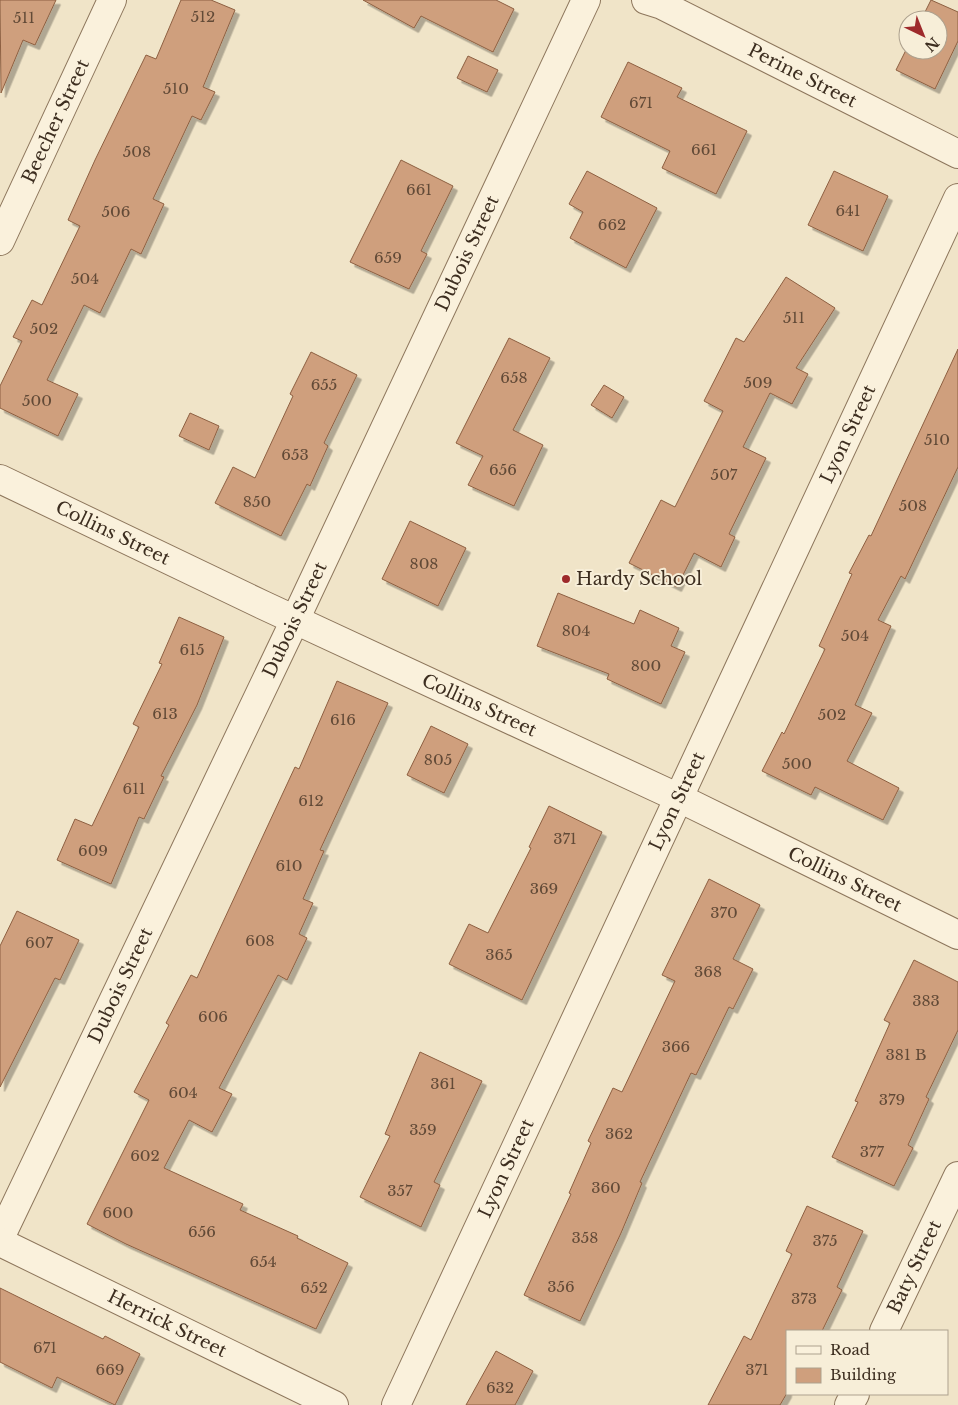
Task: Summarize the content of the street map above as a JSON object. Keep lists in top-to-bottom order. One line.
{"streets":{"street":["Perine Street","Beecher Street","Dubois Street","Lyon Street","Collins Street","Baty Street","Herrick Street"]},"crossings":[["Dubois Street","Collins Street"],["Lyon Street","Collins Street"]],"places":["Hardy School"],"house_numbers":["512","511","510","671","661","508","661","641","506","662","659","504","511","502","658","509","655","500","510","653","656","507","850","508","808","804","504","615","800","613","502","616","805","500","611","612","371","609","610","369","370","608","607","365","368","383","606","366","381 B","361","604","379","359","362","377","602","360","357","600","656","358","375","654","356","652","373","671","669","371","632"],"legend":["Road","Building"],"north":"bottom right"}
